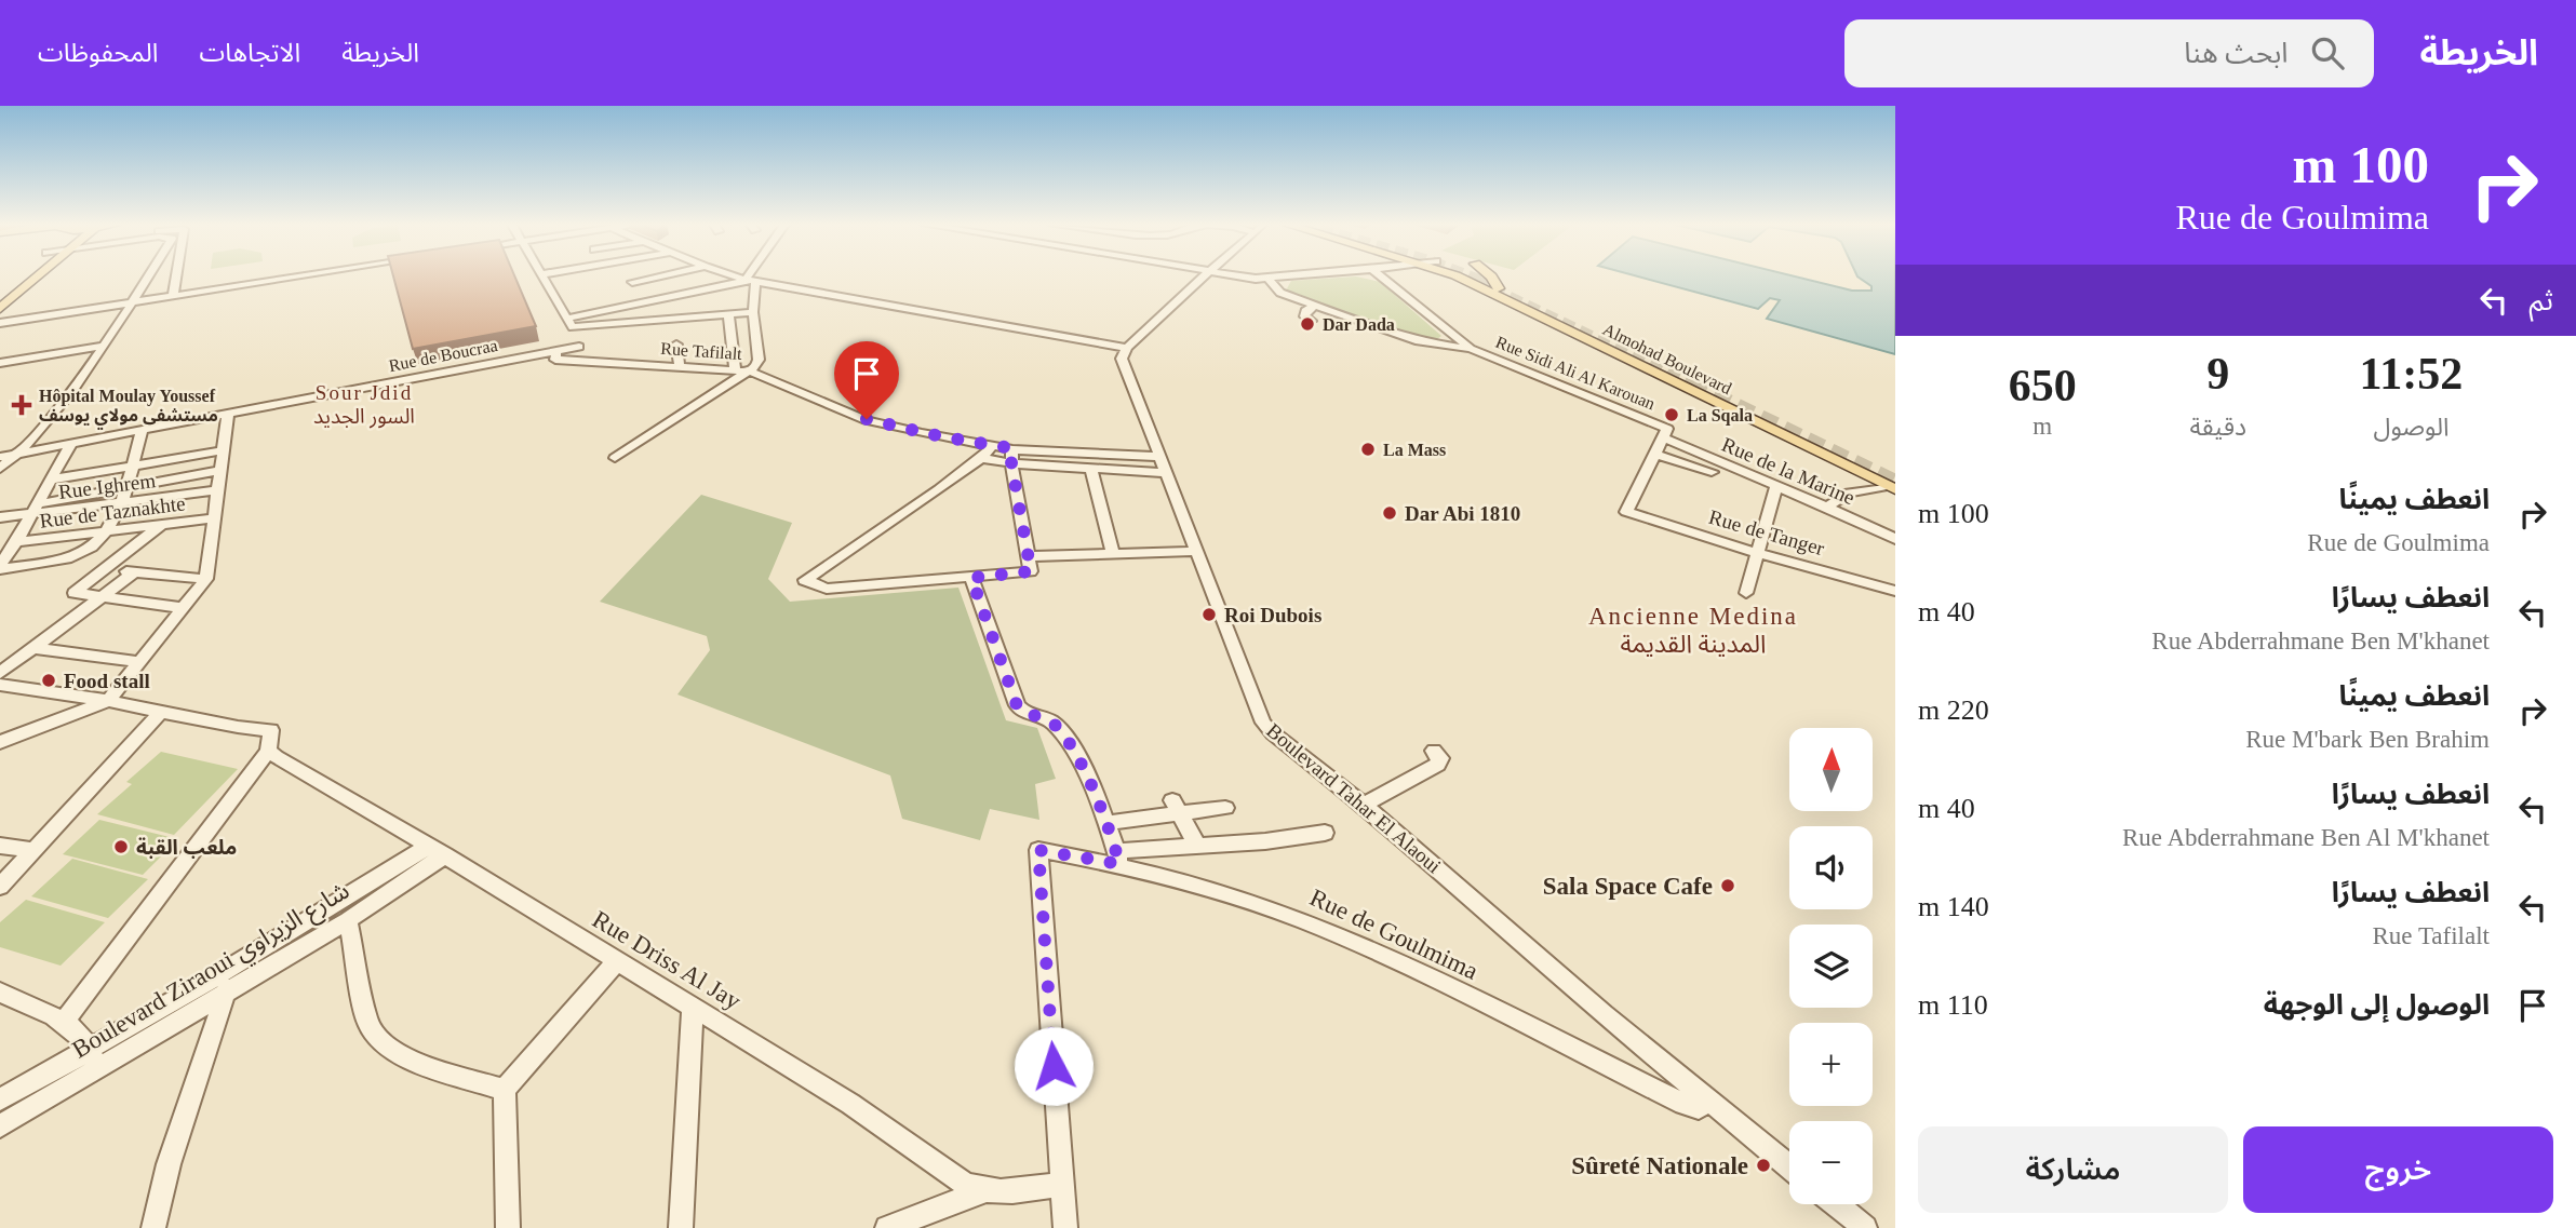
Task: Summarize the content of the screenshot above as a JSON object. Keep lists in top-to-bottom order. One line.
{"streets":{"main road":["Almohad Boulevard"],"street":["Rue Tafilalt","Rue de Boucraa","Rue Sidi Ali Al Karouan","Rue de la Marine","Rue Ighrem","Rue de Taznakhte","Rue de Tanger","Boulevard Tahar El Alaoui","Rue de Goulmima","Rue Driss Al Jay","Boulevard Ziraoui شارع الزيراوي"]},"crossings":[["Rue Tafilalt","Rue de Boucraa"],["Rue Tafilalt","Boulevard Tahar El Alaoui"],["Rue Sidi Ali Al Karouan","Rue de la Marine"],["Boulevard Tahar El Alaoui","Rue de Goulmima"],["Rue de Goulmima","Rue Driss Al Jay"],["Rue Driss Al Jay","Boulevard Ziraoui شارع الزيراوي"]],"districts":["Sour Jdid السور الجديد","Ancienne Medina المدينة القديمة"],"places":{"other":["Dar Dada","La Sqala","La Mass","Dar Abi 1810","Roi Dubois","Food stall","ملعب القبة","Sala Space Cafe","Sûreté Nationale"],"health":["Hôpital Moulay Youssef مستشفى مولاي يوسف"]},"north":"top","page":{"header":"الخريطة","search":"ابحث هنا","nav":["الخريطة","الاتجاهات","المحفوظات"],"turn":["100 m","Rue de Goulmima"],"then":"ثم","eta":["11:52","الوصول","9","دقيقة","650","m"],"list":[{"name":"انعطف يمينًا","note":"Rue de Goulmima","value":"100 m"},{"name":"انعطف يسارًا","note":"Rue Abderrahmane Ben M'khanet","value":"40 m"},{"name":"انعطف يمينًا","note":"Rue M'bark Ben Brahim","value":"220 m"},{"name":"انعطف يسارًا","note":"Rue Abderrahmane Ben Al M'khanet","value":"40 m"},{"name":"انعطف يسارًا","note":"Rue Tafilalt","value":"140 m"},{"name":"الوصول إلى الوجهة","value":"110 m"}],"map_buttons":["+","−"],"buttons":["خروج","مشاركة"]}}
